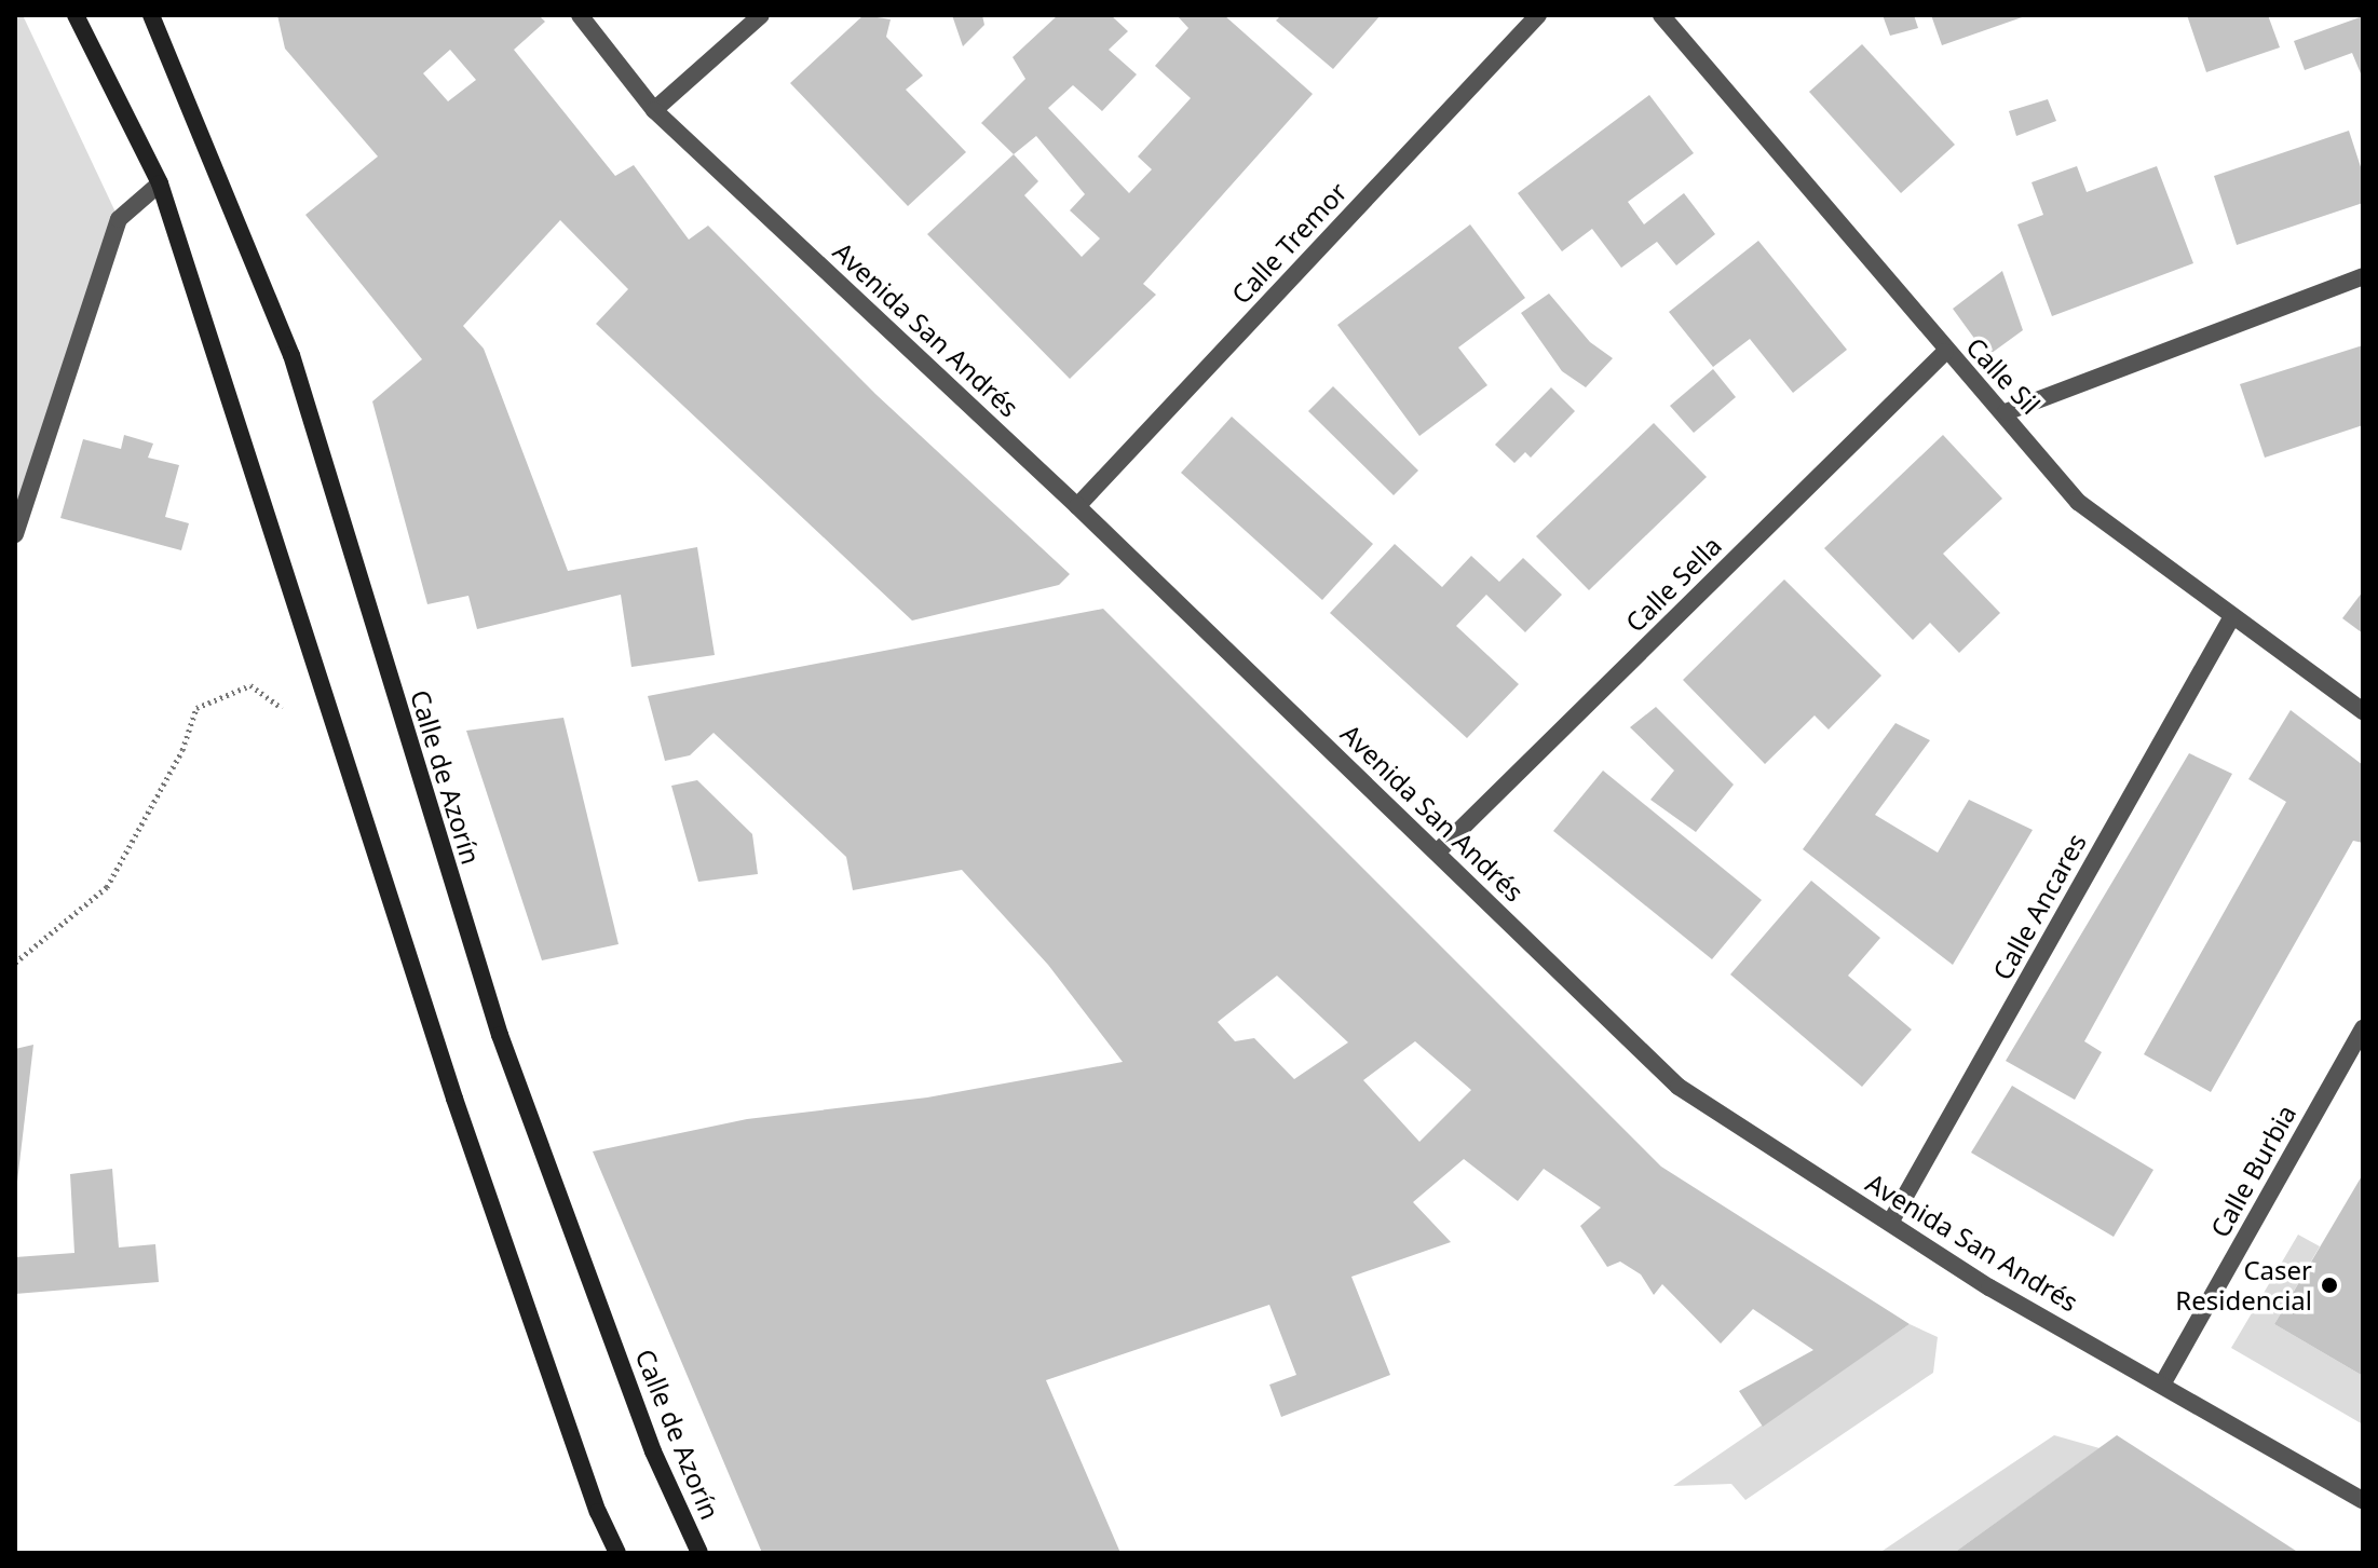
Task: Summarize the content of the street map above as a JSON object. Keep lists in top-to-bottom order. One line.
{"streets":{"main road":["Calle de Azorín"],"street":["Calle Tremor","Avenida San Andrés","Calle Sil","Calle Sella","Calle Ancares","Calle Burbia"]},"crossings":[["Calle Tremor","Avenida San Andrés"],["Avenida San Andrés","Calle Sella"],["Avenida San Andrés","Calle Ancares"],["Avenida San Andrés","Calle Burbia"],["Calle Sil","Calle Sella"],["Calle Sil","Calle Ancares"]],"places":["Caser Residencial"]}
